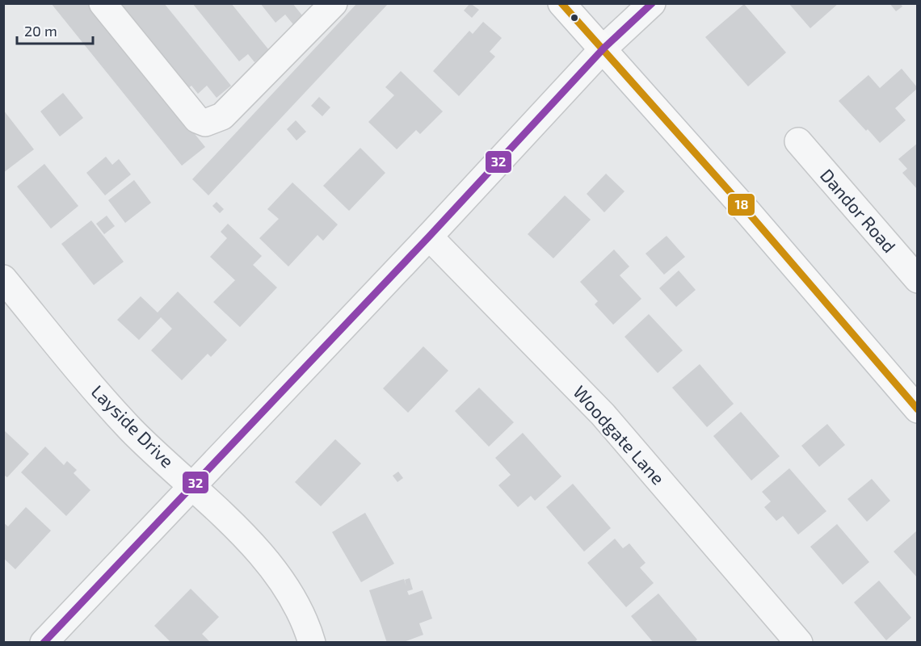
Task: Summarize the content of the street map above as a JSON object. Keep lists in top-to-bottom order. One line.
{"streets":{"street":["Dandor Road","Layside Drive","Woodgate Lane"]},"lines":["transit line 18","transit line 32"],"scale_bar":"20 m"}
